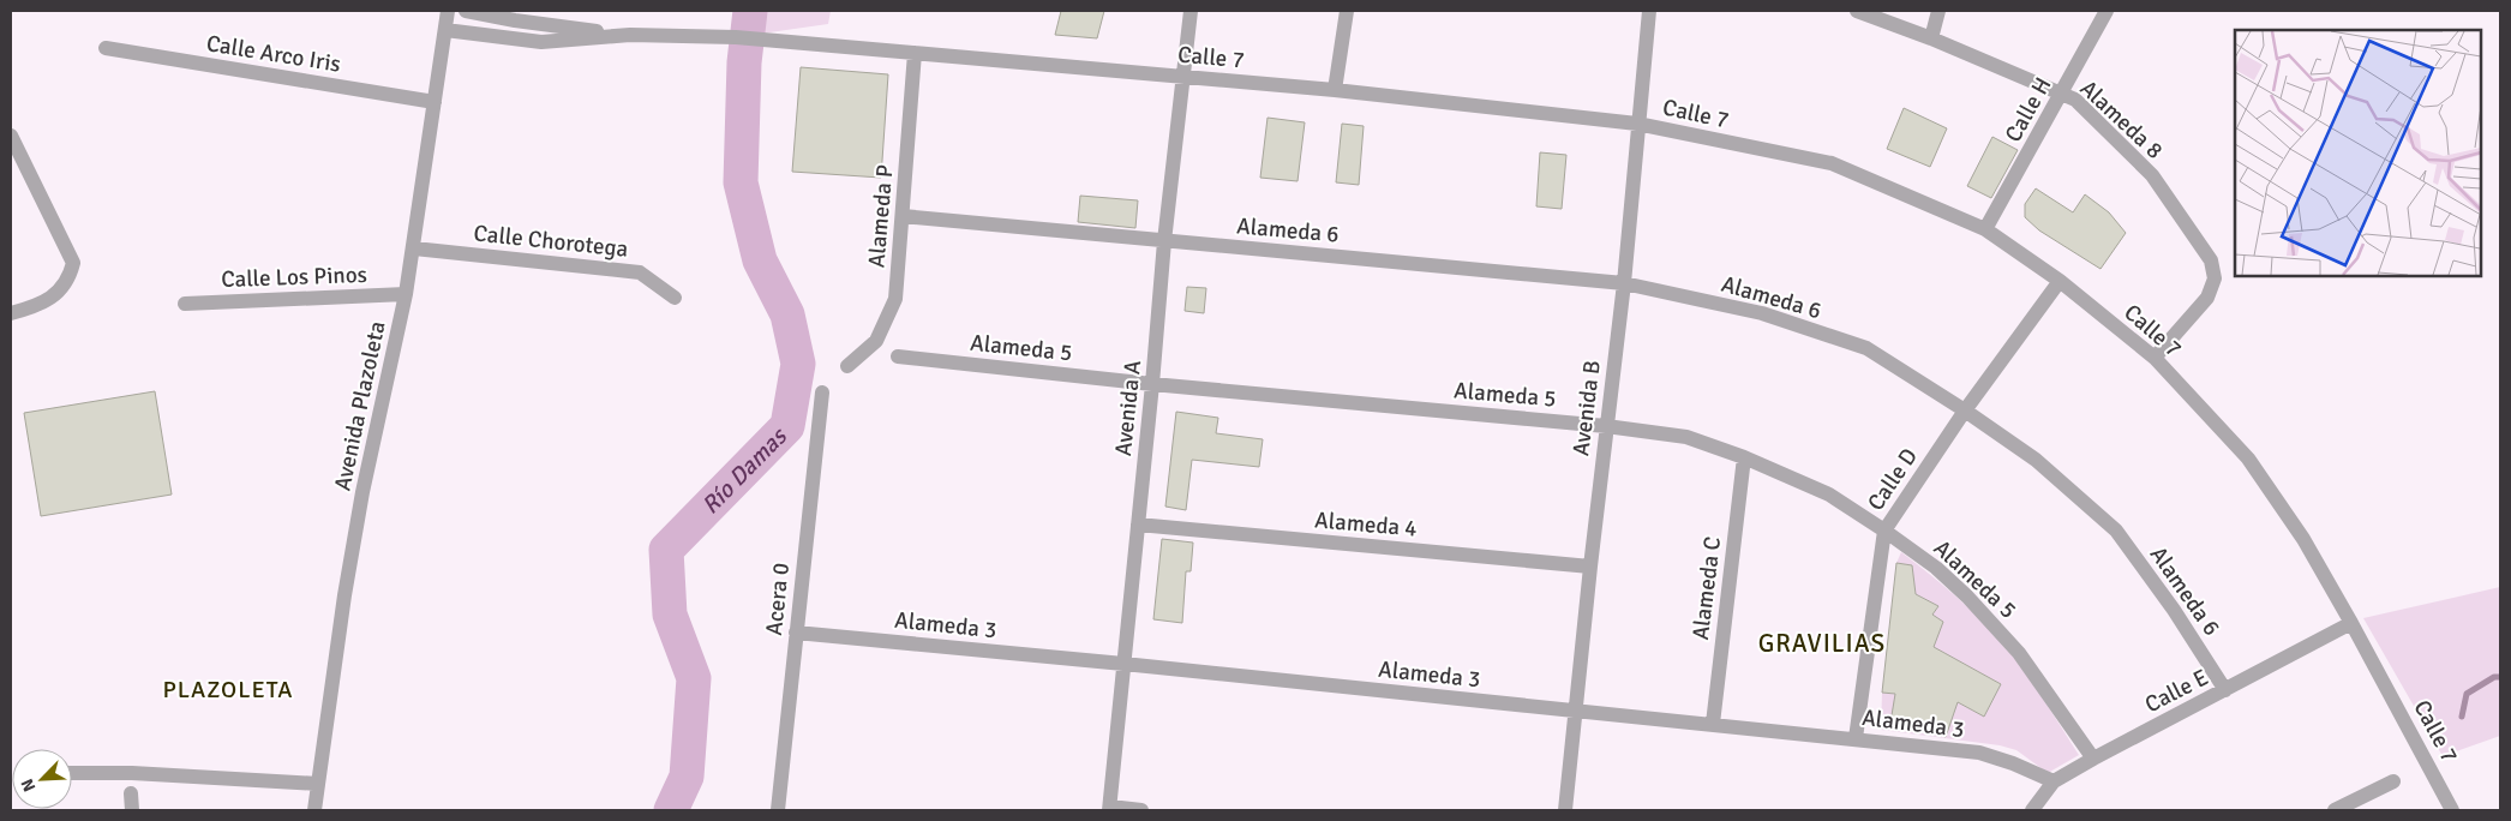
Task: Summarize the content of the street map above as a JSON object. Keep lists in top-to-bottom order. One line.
{"streets":{"street":["Calle Arco Iris","Calle 7","Calle H","Alameda 8","Alameda P","Alameda 6","Calle Chorotega","Calle Los Pinos","Alameda 5","Avenida Plazoleta","Avenida A","Avenida B","Calle D","Alameda 4","Alameda C","Acera 0","Alameda 3","Calle E"]},"crossings":[["Calle Arco Iris","Avenida Plazoleta"],["Calle 7","Calle H"],["Calle 7","Alameda 8"],["Calle 7","Alameda P"],["Calle 7","Avenida Plazoleta"],["Calle 7","Avenida A"],["Calle 7","Avenida B"],["Calle 7","Calle D"],["Calle 7","Calle E"],["Calle H","Alameda 8"],["Alameda 6","Avenida A"],["Alameda 6","Avenida B"],["Alameda 6","Calle D"],["Alameda 6","Calle E"],["Calle Chorotega","Avenida Plazoleta"],["Calle Los Pinos","Avenida Plazoleta"],["Alameda 5","Avenida A"],["Alameda 5","Avenida B"],["Alameda 5","Calle D"],["Alameda 5","Alameda C"],["Alameda 5","Calle E"],["Avenida A","Alameda 4"],["Avenida A","Alameda 3"],["Avenida B","Alameda 4"],["Avenida B","Alameda 3"],["Calle D","Alameda 3"],["Alameda C","Alameda 3"],["Acera 0","Alameda 3"],["Alameda 3","Calle E"]],"districts":["GRAVILIAS","PLAZOLETA"],"water":["Río Damas"],"north":"bottom left"}
